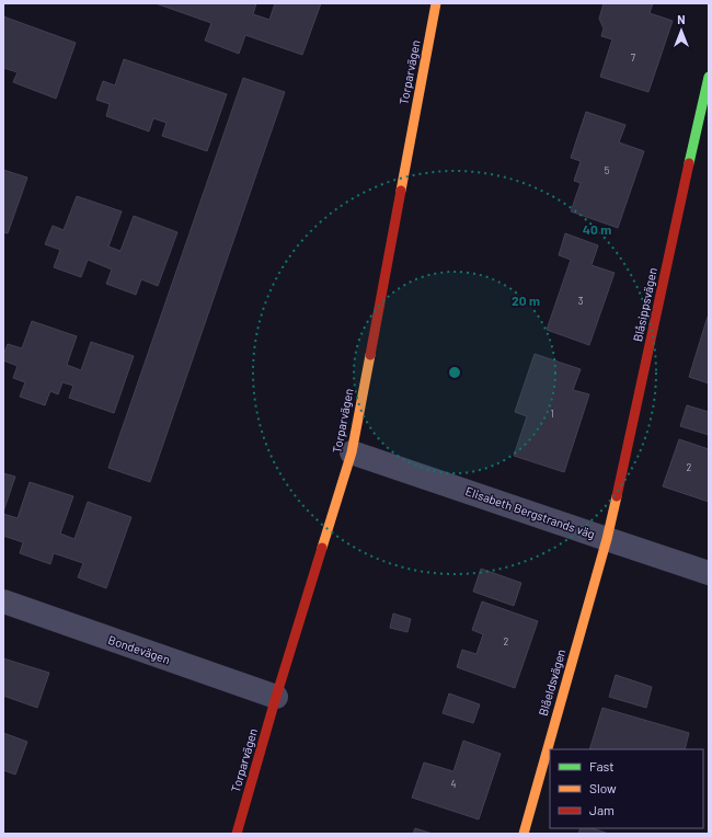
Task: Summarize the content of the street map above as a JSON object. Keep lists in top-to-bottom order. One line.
{"streets":{"street":["Torparvägen","Blåsippsvägen","Elisabeth Bergstrands väg","Bondevägen","Blåeldsvägen"]},"crossings":[["Torparvägen","Elisabeth Bergstrands väg"],["Torparvägen","Bondevägen"],["Blåsippsvägen","Elisabeth Bergstrands väg"],["Blåsippsvägen","Blåeldsvägen"],["Elisabeth Bergstrands väg","Blåeldsvägen"]],"house_numbers":["7","5","3","1","2","2","4"],"legend":["Fast","Slow","Jam"],"north":"top","rings":["40 m","20 m"]}
